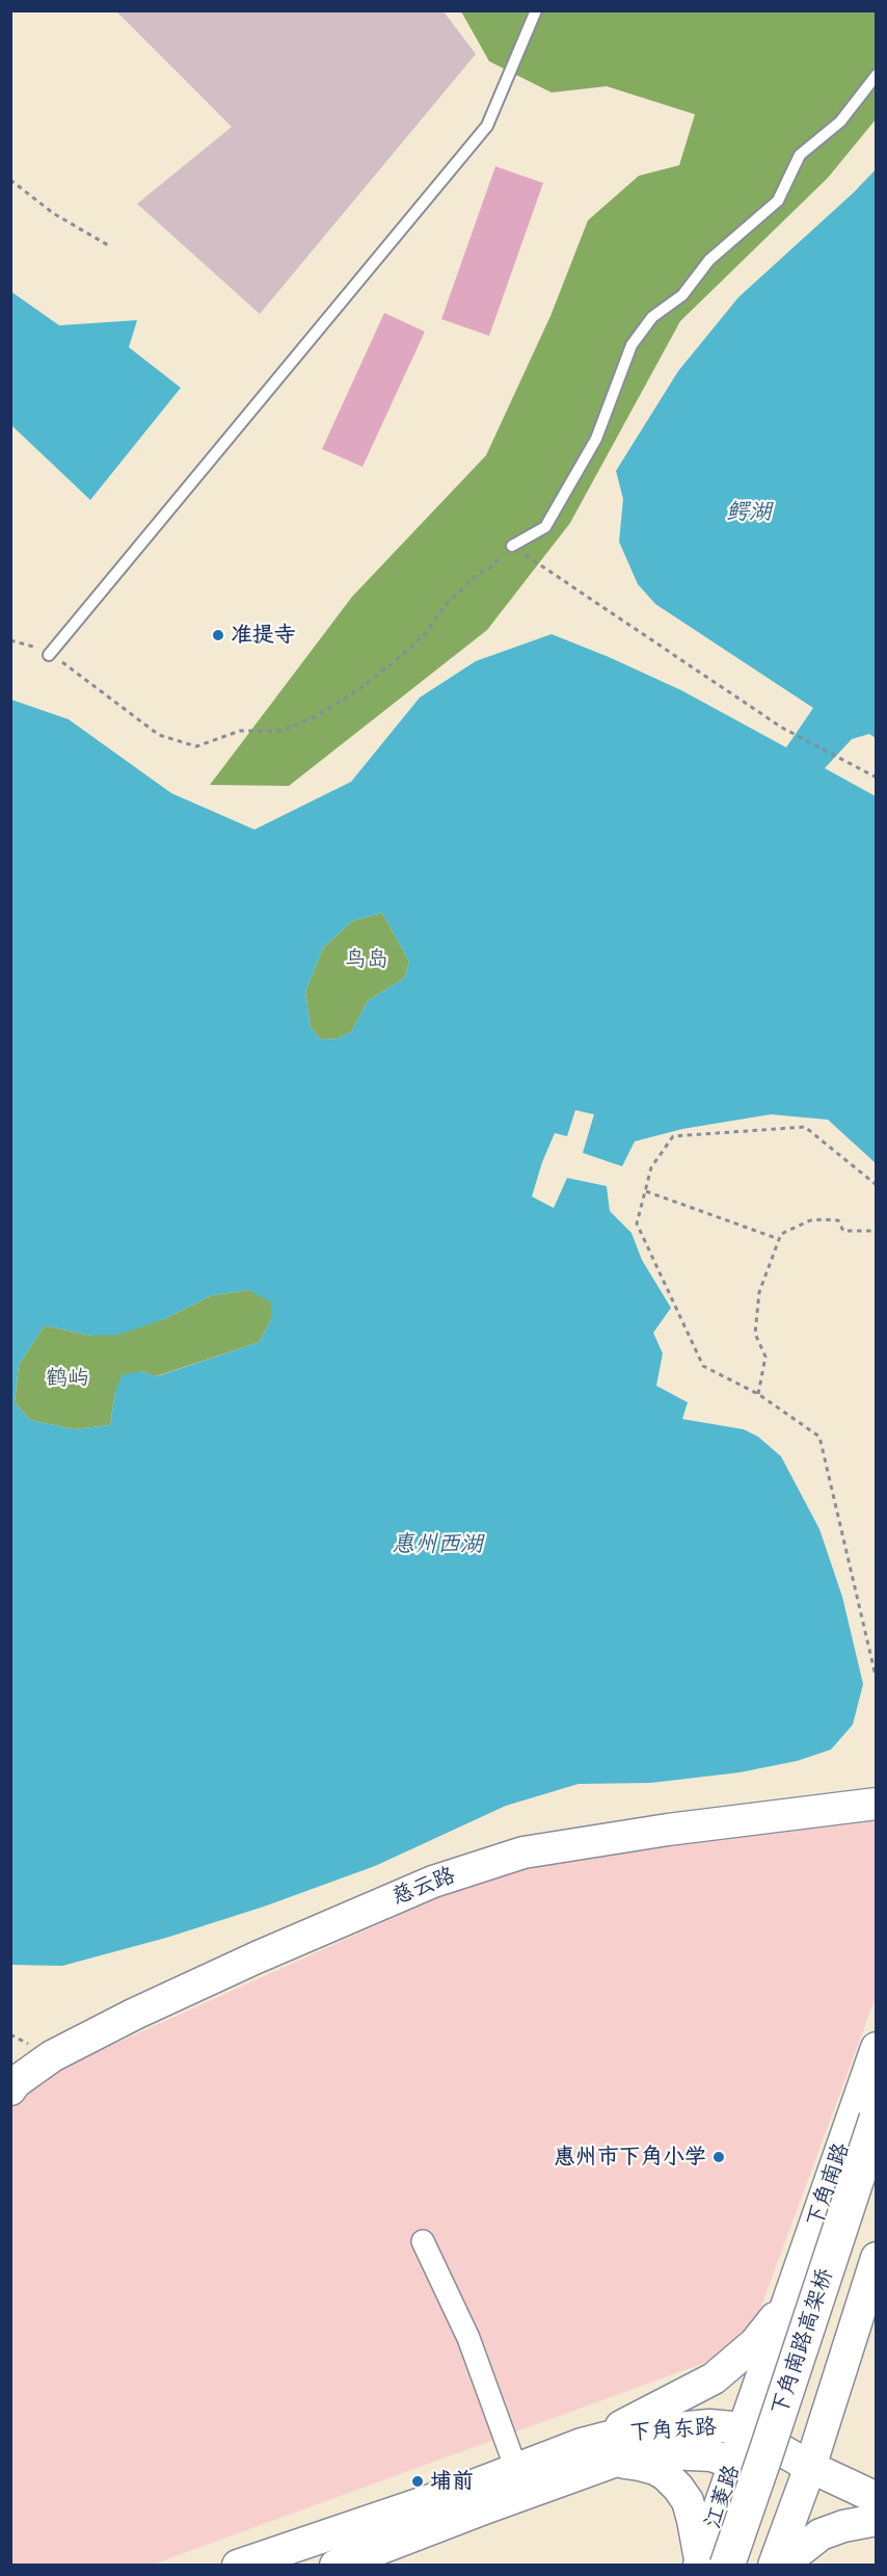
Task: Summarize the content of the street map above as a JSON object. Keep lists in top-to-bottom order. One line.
{"streets":{"main road":["慈云路","下角南路","下角南路高架桥","下角东路","江菱路"]},"crossings":[["下角南路","下角东路"],["下角南路","江菱路"],["下角南路高架桥","江菱路"],["下角东路","江菱路"]],"water":["鳄湖","惠州西湖"],"parks":["鸟岛","鹤屿"],"places":["准提寺","惠州市下角小学","埔前"]}
